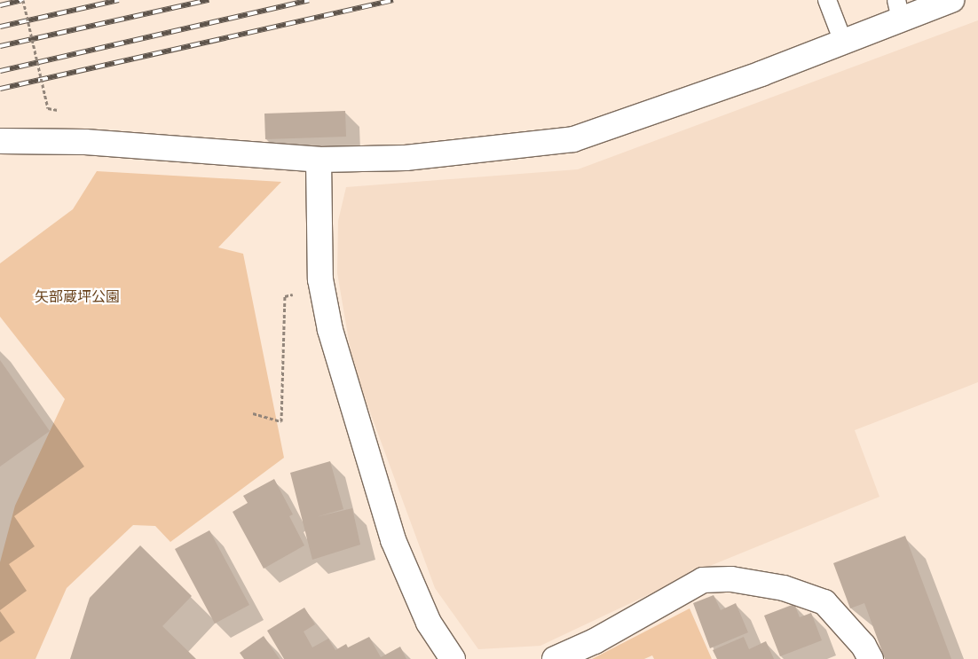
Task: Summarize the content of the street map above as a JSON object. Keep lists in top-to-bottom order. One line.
{"parks":["矢部蔵坪公園"]}
